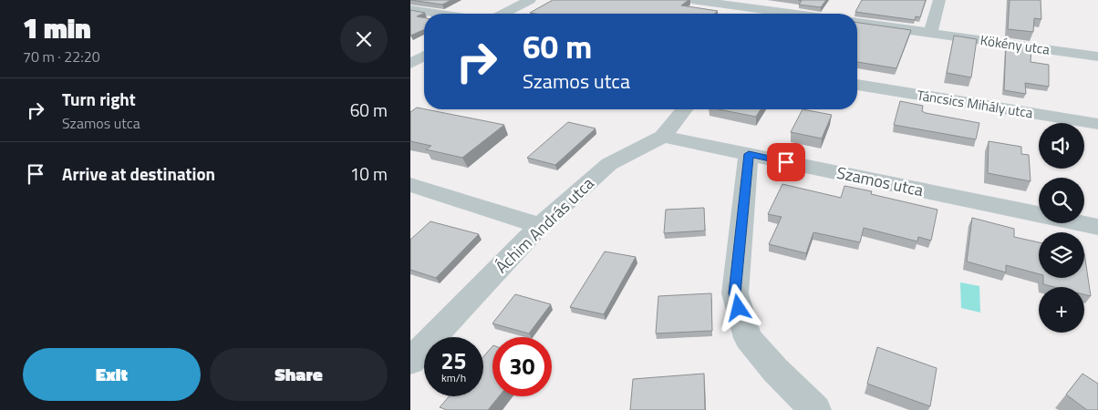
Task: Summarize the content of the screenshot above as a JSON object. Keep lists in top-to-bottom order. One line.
{"streets":{"street":["Kökény utca","Táncsics Mihály utca","Szamos utca","Áchim András utca"]},"crossings":[["Szamos utca","Áchim András utca"]],"page":{"heading":["1 min","70 m · 22:20"],"turn":["60 m","Szamos utca"],"list":[{"name":"Turn right","note":"Szamos utca","value":"60 m"},{"name":"Arrive at destination","value":"10 m"}],"map_buttons":"+","speed":"25 km/h","limit":"30","buttons":["Exit","Share"]}}
